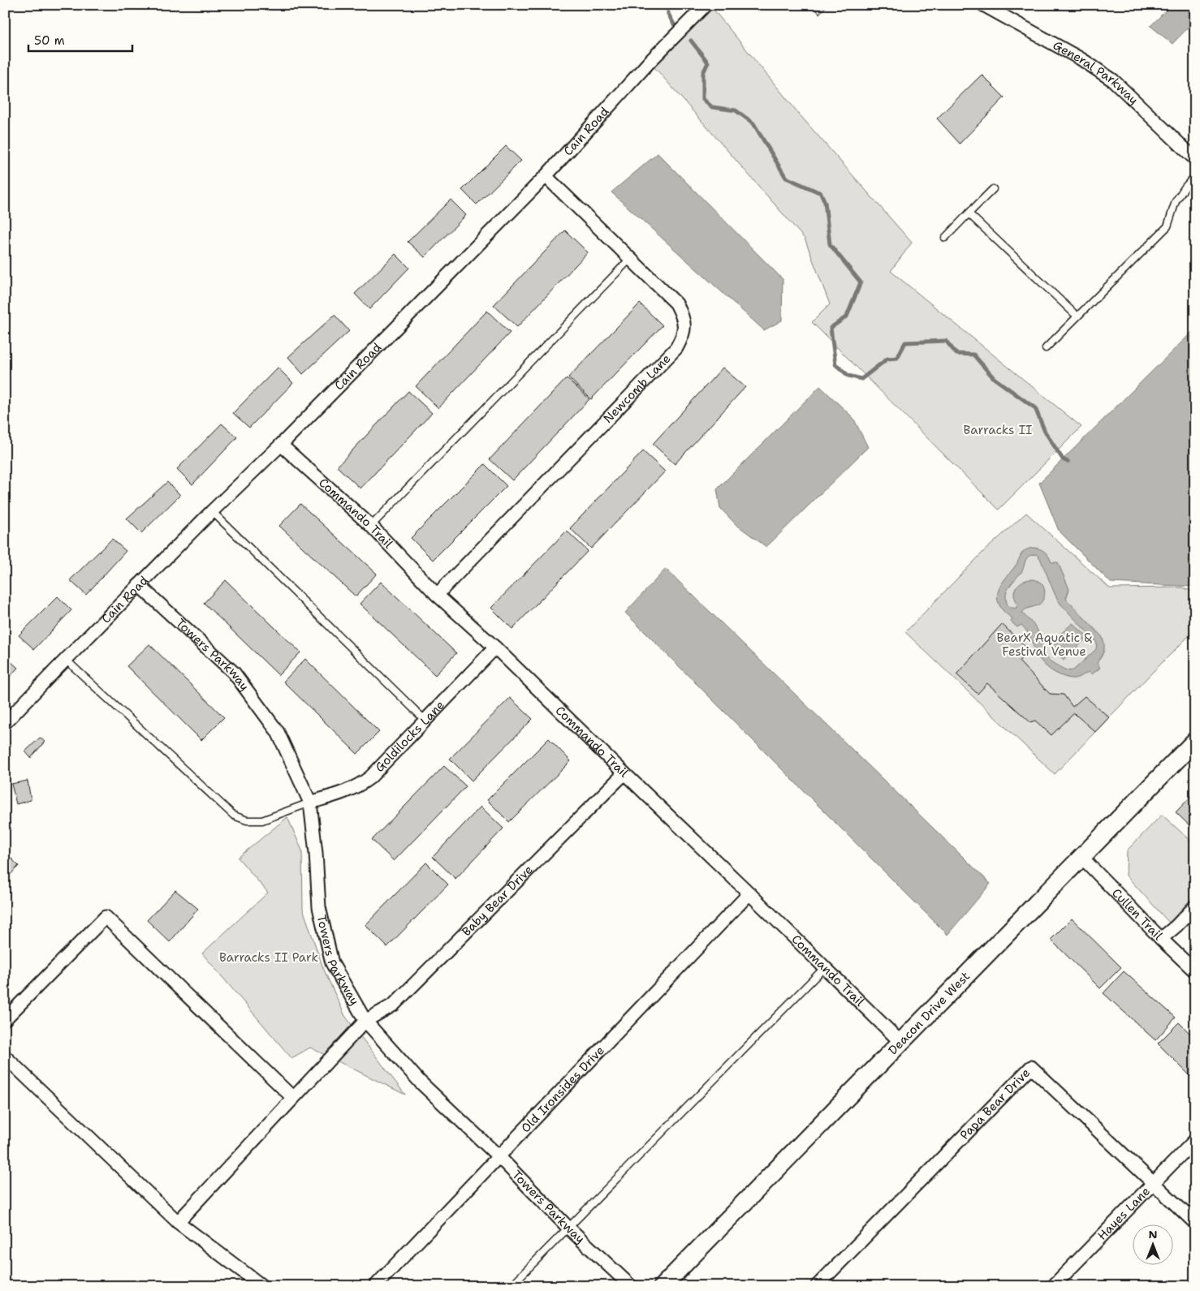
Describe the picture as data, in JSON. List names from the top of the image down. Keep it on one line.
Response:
{"streets":{"street":["General Parkway","Cain Road","Newcomb Lane","Commando Trail","Towers Parkway","Goldilocks Lane","Baby Bear Drive","Cullen Trail","Deacon Drive West","Old Ironsides Drive","Papa Bear Drive","Hayes Lane"]},"crossings":[["Cain Road","Newcomb Lane"],["Cain Road","Commando Trail"],["Cain Road","Towers Parkway"],["Newcomb Lane","Commando Trail"],["Commando Trail","Goldilocks Lane"],["Commando Trail","Baby Bear Drive"],["Commando Trail","Deacon Drive West"],["Commando Trail","Old Ironsides Drive"],["Towers Parkway","Goldilocks Lane"],["Towers Parkway","Baby Bear Drive"],["Towers Parkway","Old Ironsides Drive"],["Cullen Trail","Deacon Drive West"],["Papa Bear Drive","Hayes Lane"]],"parks":["Barracks II","BearX Aquatic & Festival Venue","Barracks II Park"],"scale_bar":"50 m","north":"top"}
